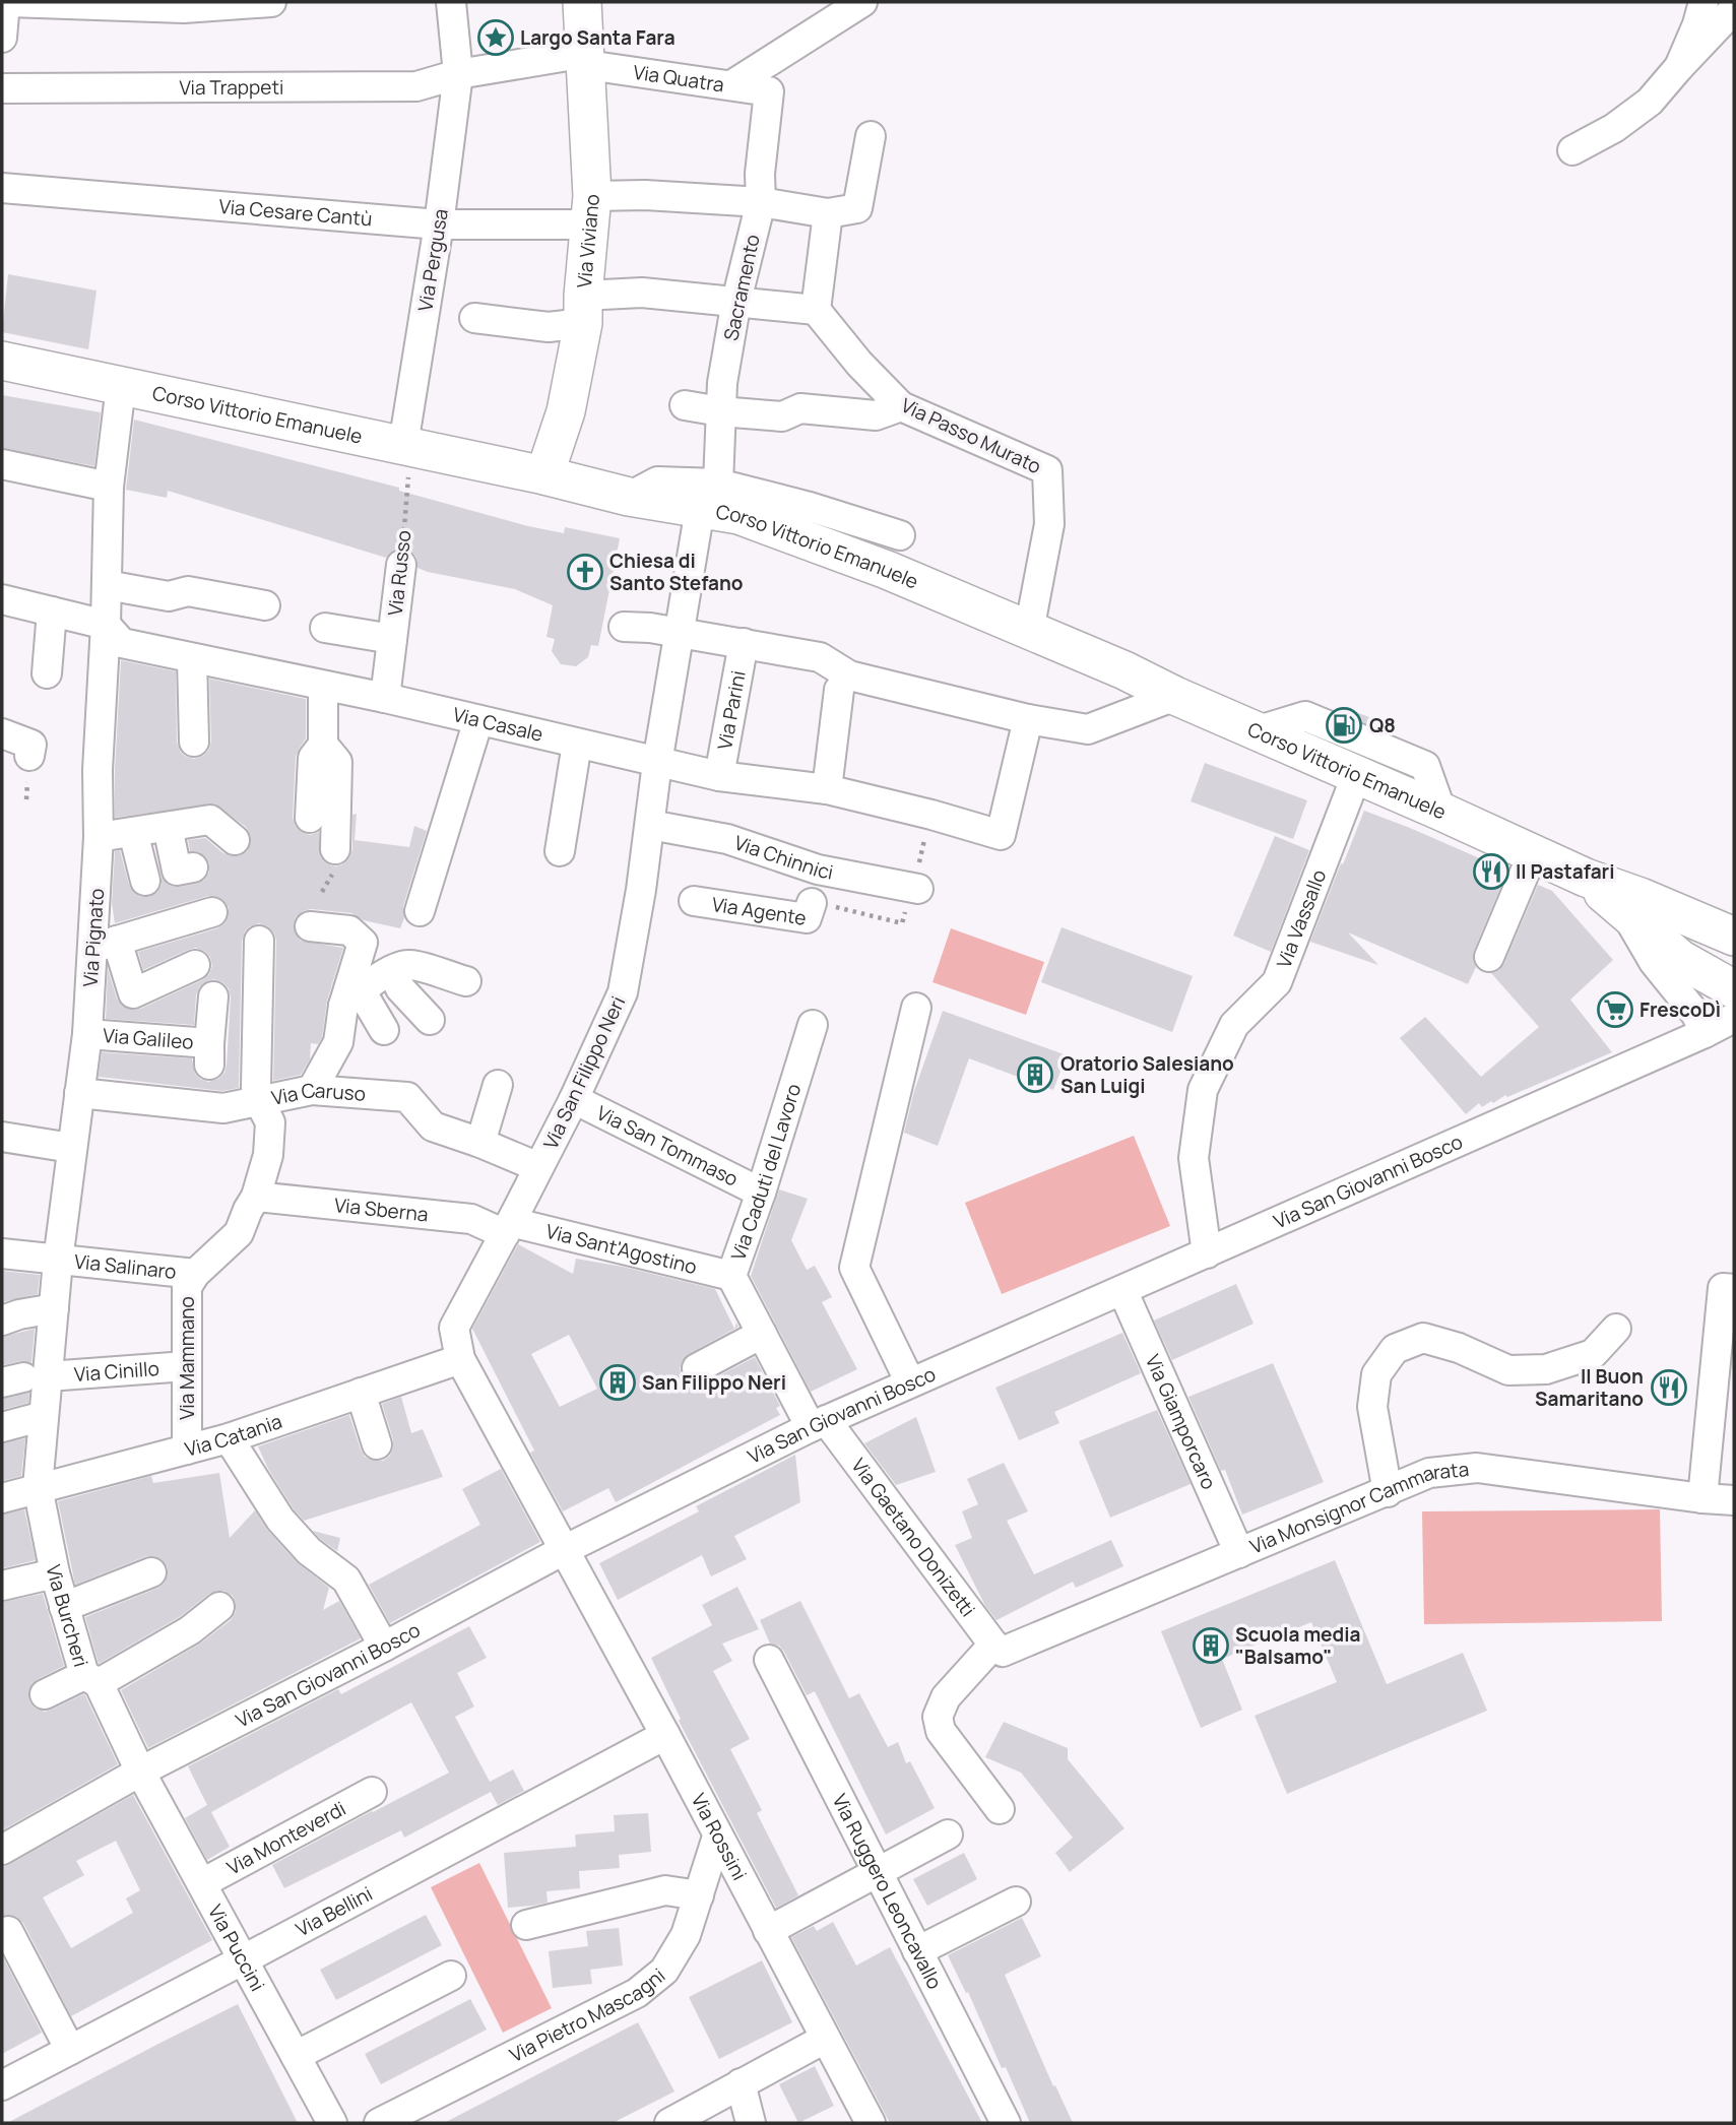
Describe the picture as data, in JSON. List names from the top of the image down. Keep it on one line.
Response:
{"streets":{"main road":["Via Viviano","Corso Vittorio Emanuele"],"street":["Via Quatra","Via Trappeti","Via Cesare Cantù","Via Pergusa","Sacramento","Via Passo Murato","Via Russo","Via Parini","Via Casale","Via Chinnici","Via Agente","Via Vassallo","Via Pignato","Via Galileo","Via San Filippo Neri","Via Caruso","Via San Tommaso","Via Caduti del Lavoro","Via San Giovanni Bosco","Via Sberna","Via Sant'Agostino","Via Salinaro","Via Mammano","Via Cinillo","Via Giamporcaro","Via Catania","Via Monsignor Cammarata","Via Gaetano Donizetti","Via Burcheri","Via Rossini","Via Monteverdi","Via Ruggero Leoncavallo","Via Bellini","Via Puccini","Via Pietro Mascagni"]},"crossings":[["Via Quatra","Via Trappeti"],["Via Quatra","Via Viviano"],["Via Quatra","Via Pergusa"],["Via Quatra","Sacramento"],["Via Trappeti","Via Pergusa"],["Via Cesare Cantù","Via Viviano"],["Via Cesare Cantù","Via Pergusa"],["Via Cesare Cantù","Sacramento"],["Via Viviano","Corso Vittorio Emanuele"],["Via Pergusa","Corso Vittorio Emanuele"],["Via Pergusa","Via Russo"],["Sacramento","Corso Vittorio Emanuele"],["Sacramento","Via San Filippo Neri"],["Corso Vittorio Emanuele","Via Passo Murato"],["Corso Vittorio Emanuele","Via Russo"],["Corso Vittorio Emanuele","Via Vassallo"],["Corso Vittorio Emanuele","Via Pignato"],["Corso Vittorio Emanuele","Via San Filippo Neri"],["Via Russo","Via Casale"],["Via Parini","Via Casale"],["Via Casale","Via Pignato"],["Via Casale","Via San Filippo Neri"],["Via Chinnici","Via San Filippo Neri"],["Via Vassallo","Via San Giovanni Bosco"],["Via Pignato","Via Galileo"],["Via Pignato","Via Caruso"],["Via Pignato","Via Salinaro"],["Via Pignato","Via Cinillo"],["Via Pignato","Via Catania"],["Via Pignato","Via Burcheri"],["Via San Filippo Neri","Via Caruso"],["Via San Filippo Neri","Via San Tommaso"],["Via San Filippo Neri","Via San Giovanni Bosco"],["Via San Filippo Neri","Via Sberna"],["Via San Filippo Neri","Via Sant'Agostino"],["Via San Filippo Neri","Via Catania"],["Via San Filippo Neri","Via Rossini"],["Via Caruso","Via Mammano"],["Via San Tommaso","Via Caduti del Lavoro"],["Via Caduti del Lavoro","Via San Giovanni Bosco"],["Via Caduti del Lavoro","Via Sant'Agostino"],["Via Caduti del Lavoro","Via Gaetano Donizetti"],["Via San Giovanni Bosco","Via Giamporcaro"],["Via San Giovanni Bosco","Via Gaetano Donizetti"],["Via San Giovanni Bosco","Via Burcheri"],["Via San Giovanni Bosco","Via Rossini"],["Via San Giovanni Bosco","Via Puccini"],["Via Sberna","Via Sant'Agostino"],["Via Sberna","Via Mammano"],["Via Salinaro","Via Mammano"],["Via Mammano","Via Cinillo"],["Via Mammano","Via Catania"],["Via Giamporcaro","Via Monsignor Cammarata"],["Via Catania","Via Burcheri"],["Via Monsignor Cammarata","Via Gaetano Donizetti"],["Via Burcheri","Via Puccini"],["Via Rossini","Via Bellini"],["Via Rossini","Via Pietro Mascagni"],["Via Monteverdi","Via Puccini"],["Via Bellini","Via Puccini"]],"places":{"place":["Largo Santa Fara"],"church":["Chiesa di Santo Stefano"],"fuel station":["Q8"],"restaurant":["Il Pastafari","Il Buon Samaritano"],"supermarket":["FrescoDì"],"building":["Oratorio Salesiano San Luigi","San Filippo Neri","Scuola media \"Balsamo\""]}}
